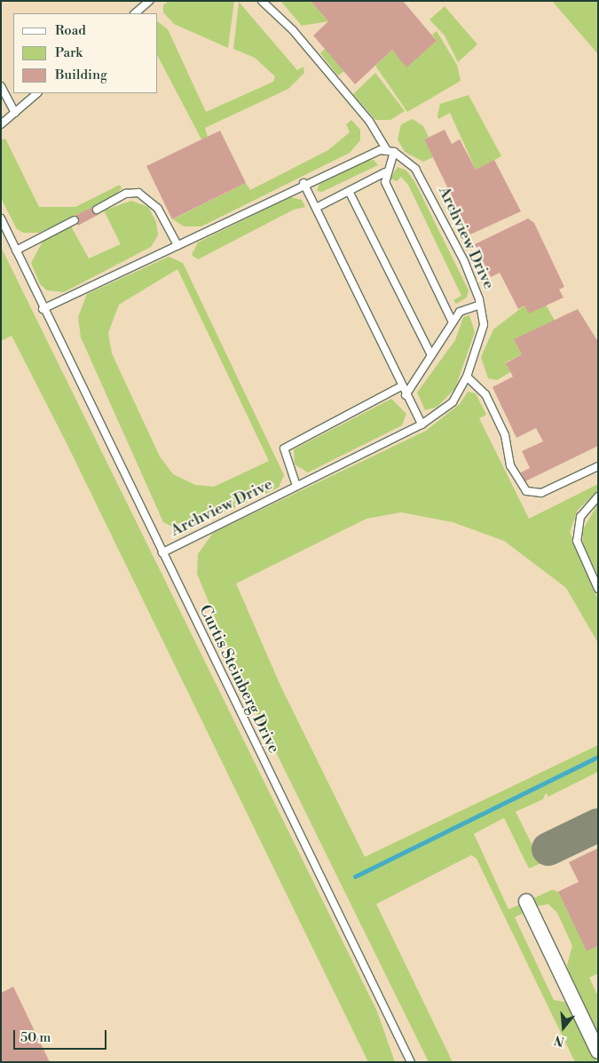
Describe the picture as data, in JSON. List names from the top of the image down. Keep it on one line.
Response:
{"streets":{"lane":["Archview Drive","Curtis Steinberg Drive"]},"crossings":[["Archview Drive","Curtis Steinberg Drive"]],"legend":["Road","Park","Building"],"scale_bar":"50 m","north":"bottom"}
